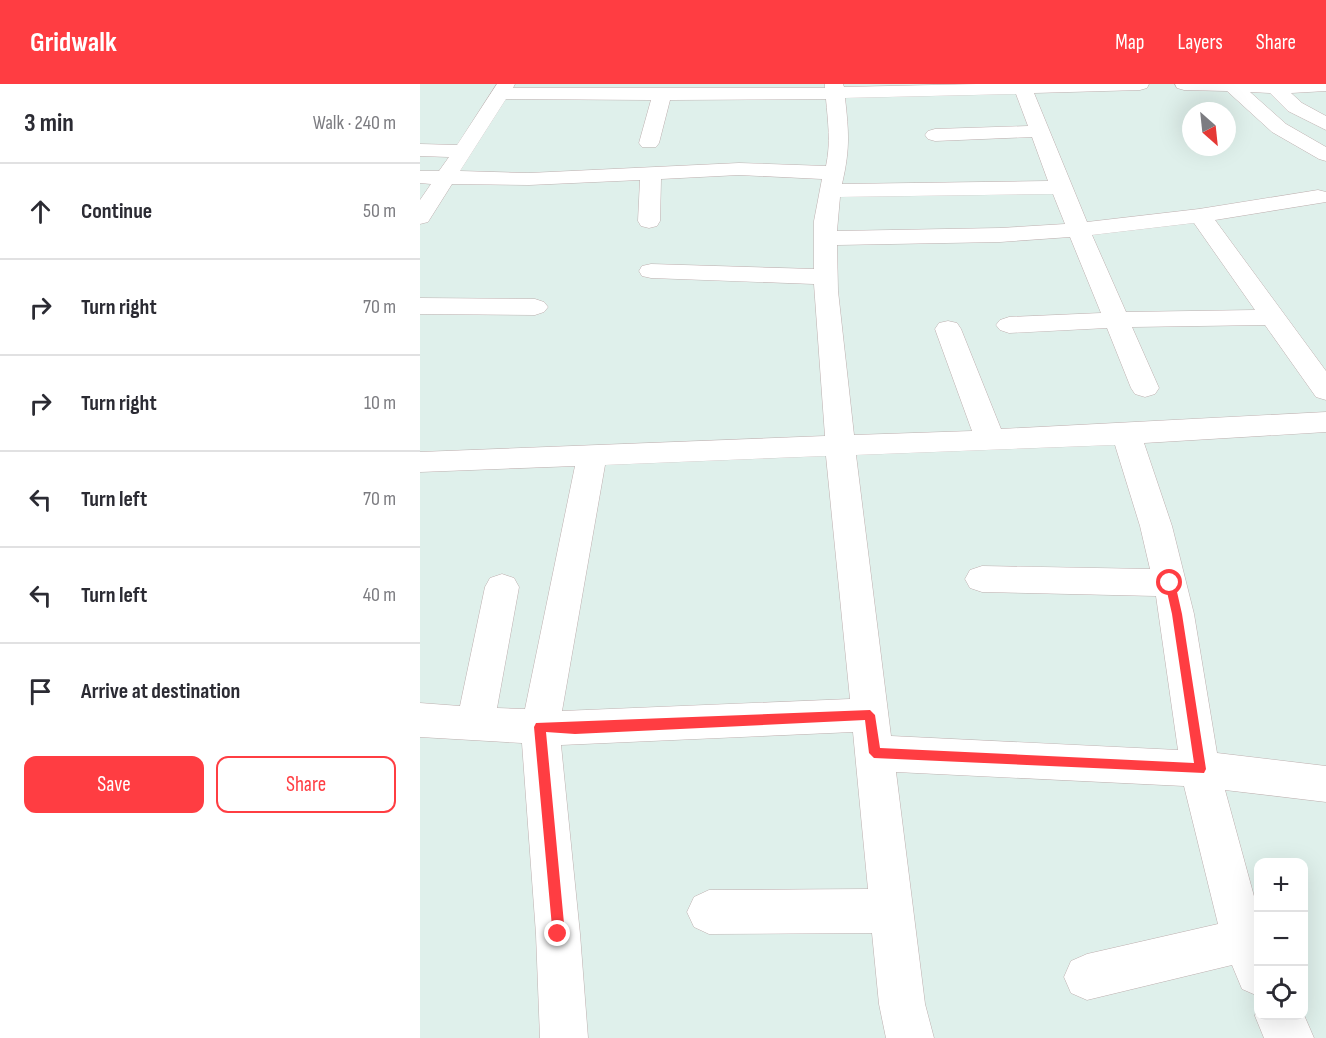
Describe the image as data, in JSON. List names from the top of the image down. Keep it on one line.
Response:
{"north":"bottom right","page":{"header":"Gridwalk","nav":["Map","Layers","Share"],"heading":["3 min","Walk · 240 m"],"list":[["Continue","50 m"],["Turn right","70 m"],["Turn right","10 m"],["Turn left","70 m"],["Turn left","40 m"],"Arrive at destination"],"buttons":["Save","Share"],"map_buttons":["+","−"]}}
